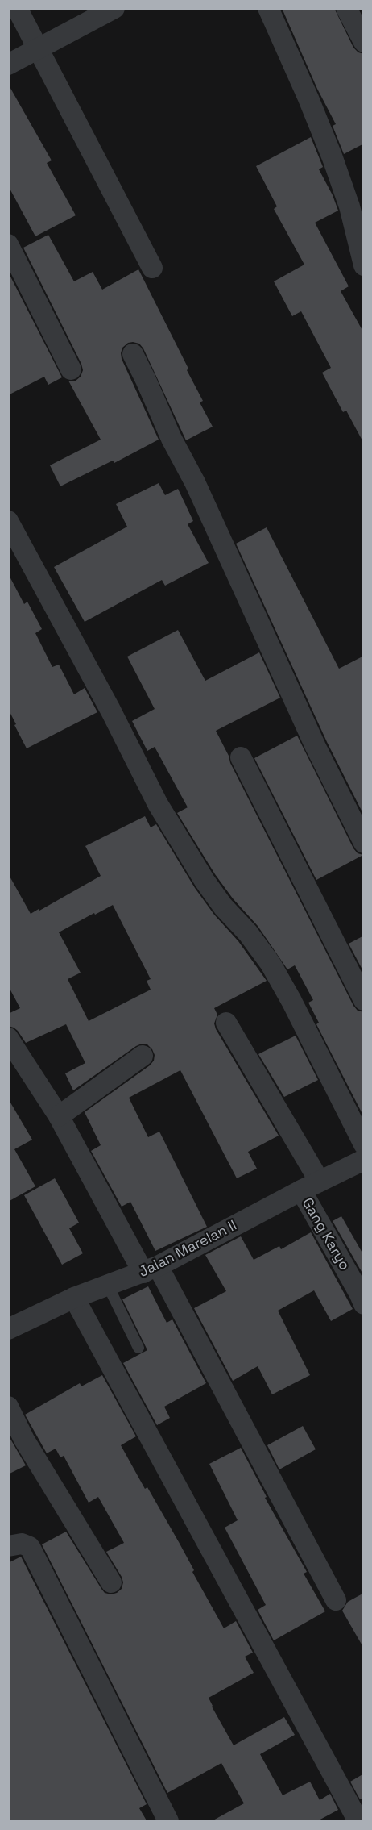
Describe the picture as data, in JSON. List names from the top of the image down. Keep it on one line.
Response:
{"streets":{"street":["Gang Karyo","Jalan Marelan II"]},"crossings":[["Gang Karyo","Jalan Marelan II"]]}
